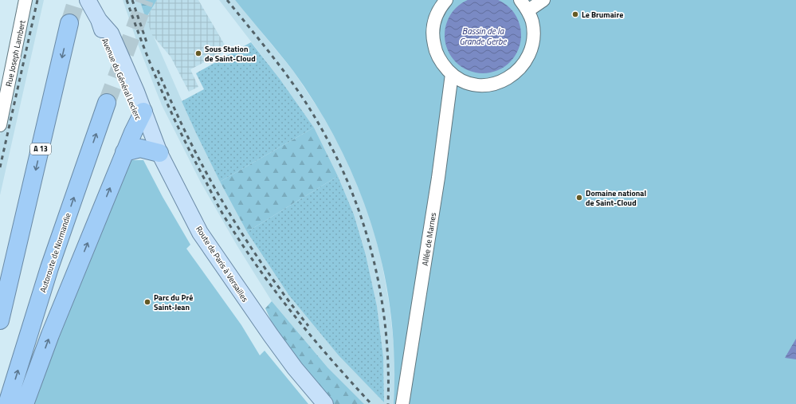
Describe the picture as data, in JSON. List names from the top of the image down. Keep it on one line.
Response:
{"streets":{"highway":["A 13","Autoroute de Normandie"],"main road":["Avenue du Général Leclerc","Route de Paris à Versailles"],"street":["Rue Joseph Lambert","Allée de Marnes"]},"crossings":[["Avenue du Général Leclerc","Route de Paris à Versailles"]],"water":["Bassin de la Grande Gerbe"],"places":["Le Brumaire","Sous Station de Saint-Cloud","Domaine national de Saint-Cloud","Parc du Pré Saint-Jean"]}
